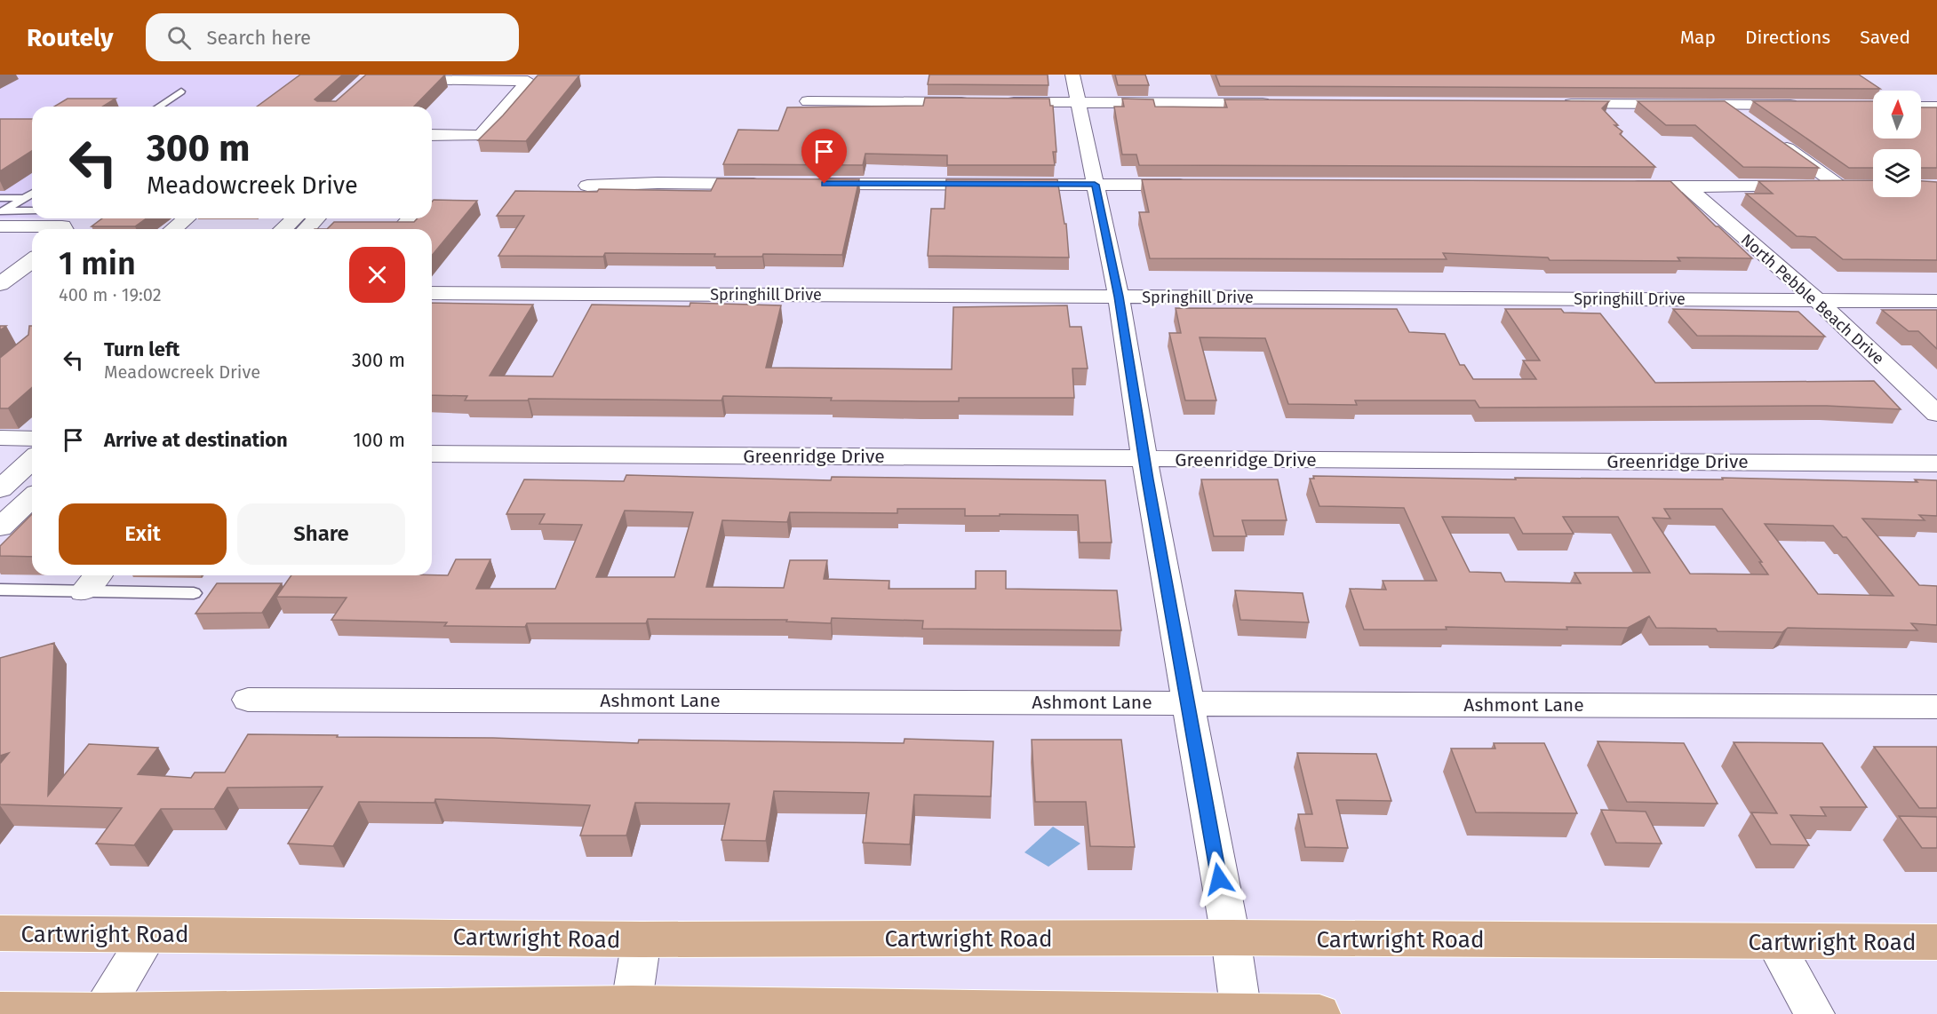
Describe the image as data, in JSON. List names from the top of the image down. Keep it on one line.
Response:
{"streets":{"main road":["Cartwright Road"],"street":["Springhill Drive","North Pebble Beach Drive","Greenridge Drive","Ashmont Lane"]},"crossings":[["Springhill Drive","North Pebble Beach Drive"]],"north":"top","page":{"header":"Routely","search":"Search here","nav":["Map","Directions","Saved"],"turn":["300 m","Meadowcreek Drive"],"heading":["1 min","400 m · 19:02"],"list":[{"name":"Turn left","note":"Meadowcreek Drive","value":"300 m"},{"name":"Arrive at destination","value":"100 m"}],"buttons":["Exit","Share"]}}
